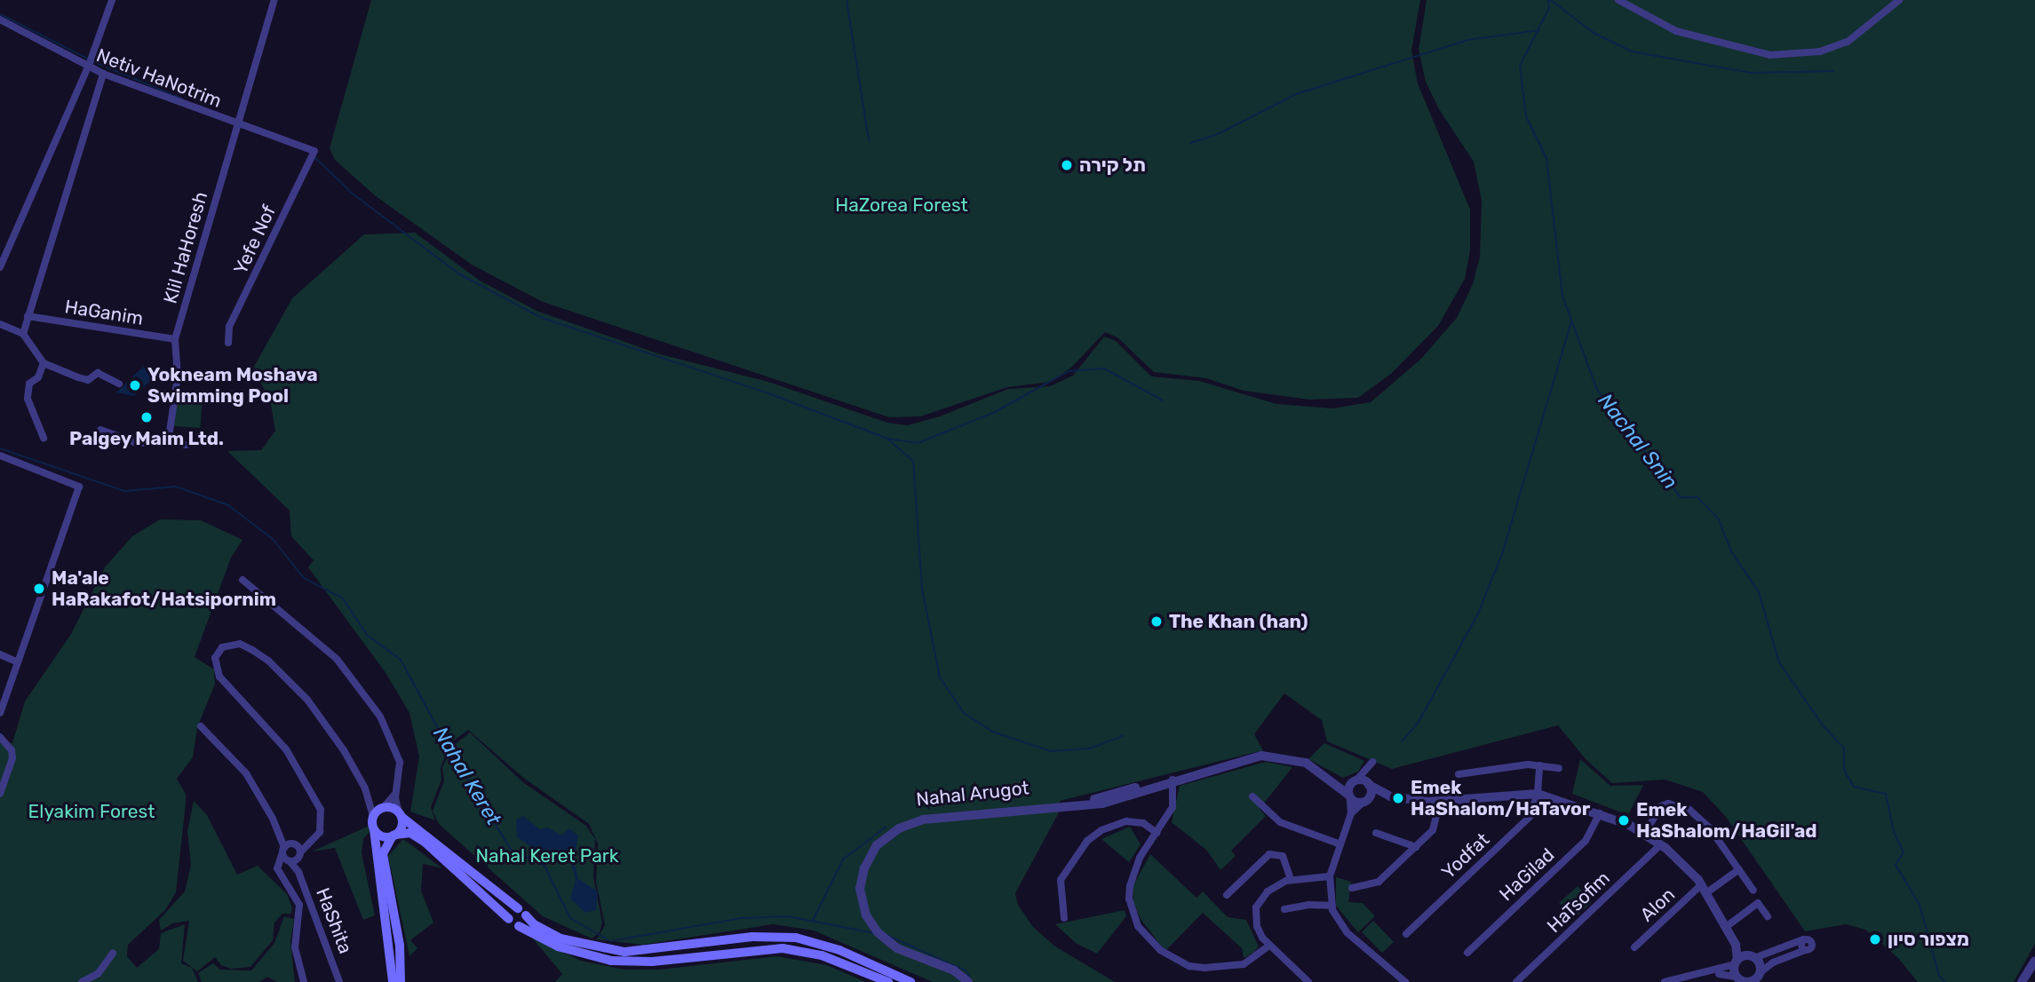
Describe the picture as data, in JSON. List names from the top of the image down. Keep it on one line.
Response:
{"streets":{"street":["Netiv HaNotrim","Yefe Nof","Klil HaHoresh","HaGanim","Nahal Arugot","Yodfat","HaGilad","HaTsofim","Alon","HaShita"]},"crossings":[["Netiv HaNotrim","Yefe Nof"],["Netiv HaNotrim","Klil HaHoresh"],["Klil HaHoresh","HaGanim"]],"water":["Nachal Snin","Nahal Keret"],"parks":["HaZorea Forest","Elyakim Forest","Nahal Keret Park"],"places":["תל קירה","Yokneam Moshava Swimming Pool","Palgey Maim Ltd.","Ma'ale HaRakafot/Hatsipornim","The Khan (han)","Emek HaShalom/HaTavor","Emek HaShalom/HaGil'ad","מצפור סיון"]}
